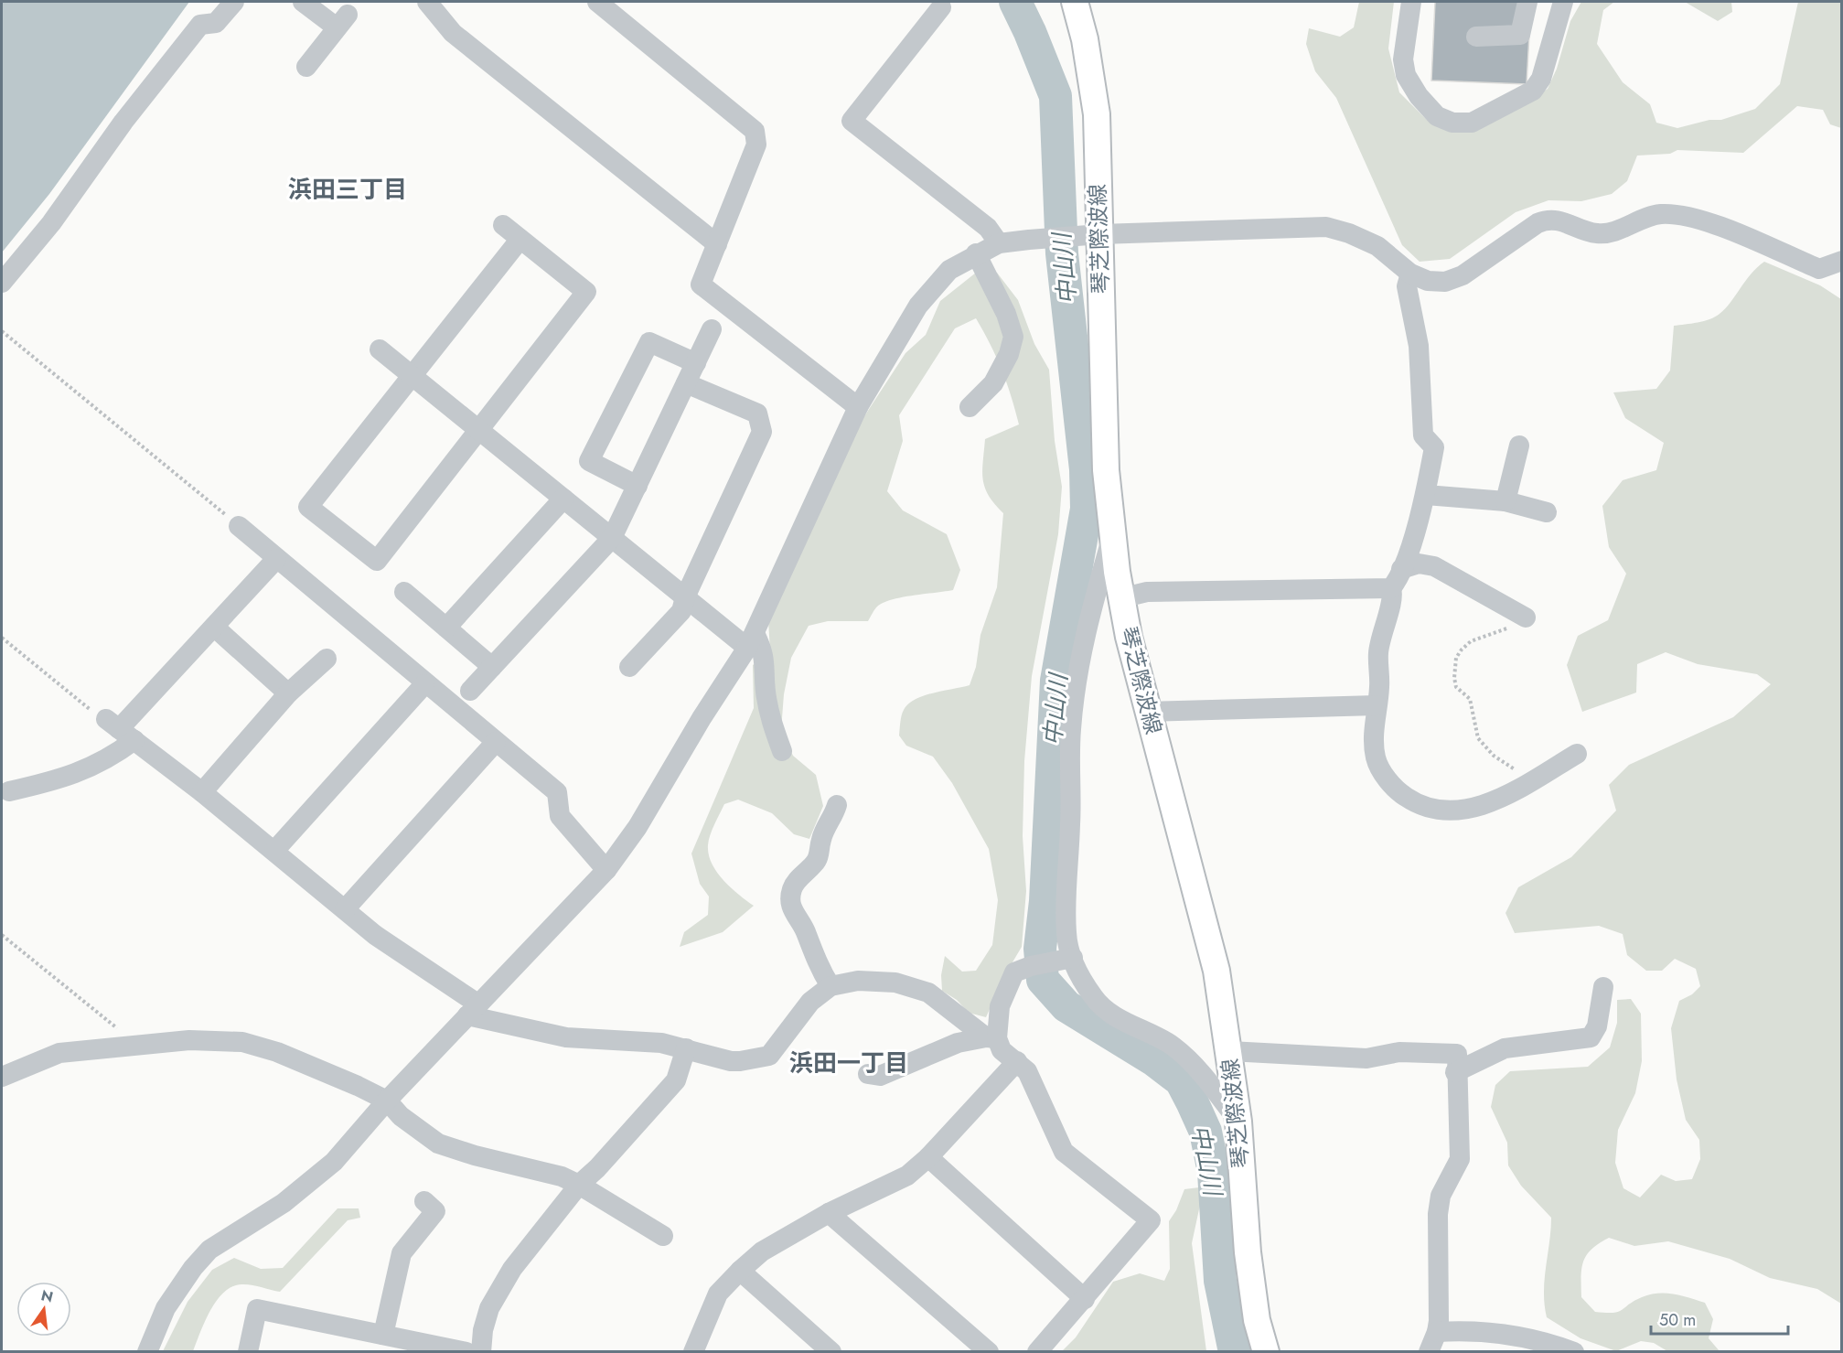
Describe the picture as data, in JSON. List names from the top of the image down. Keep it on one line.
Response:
{"streets":{"main road":["琴芝際波線"]},"districts":["浜田三丁目","浜田一丁目"],"water":["中山川"],"scale_bar":"50 m","north":"top"}
